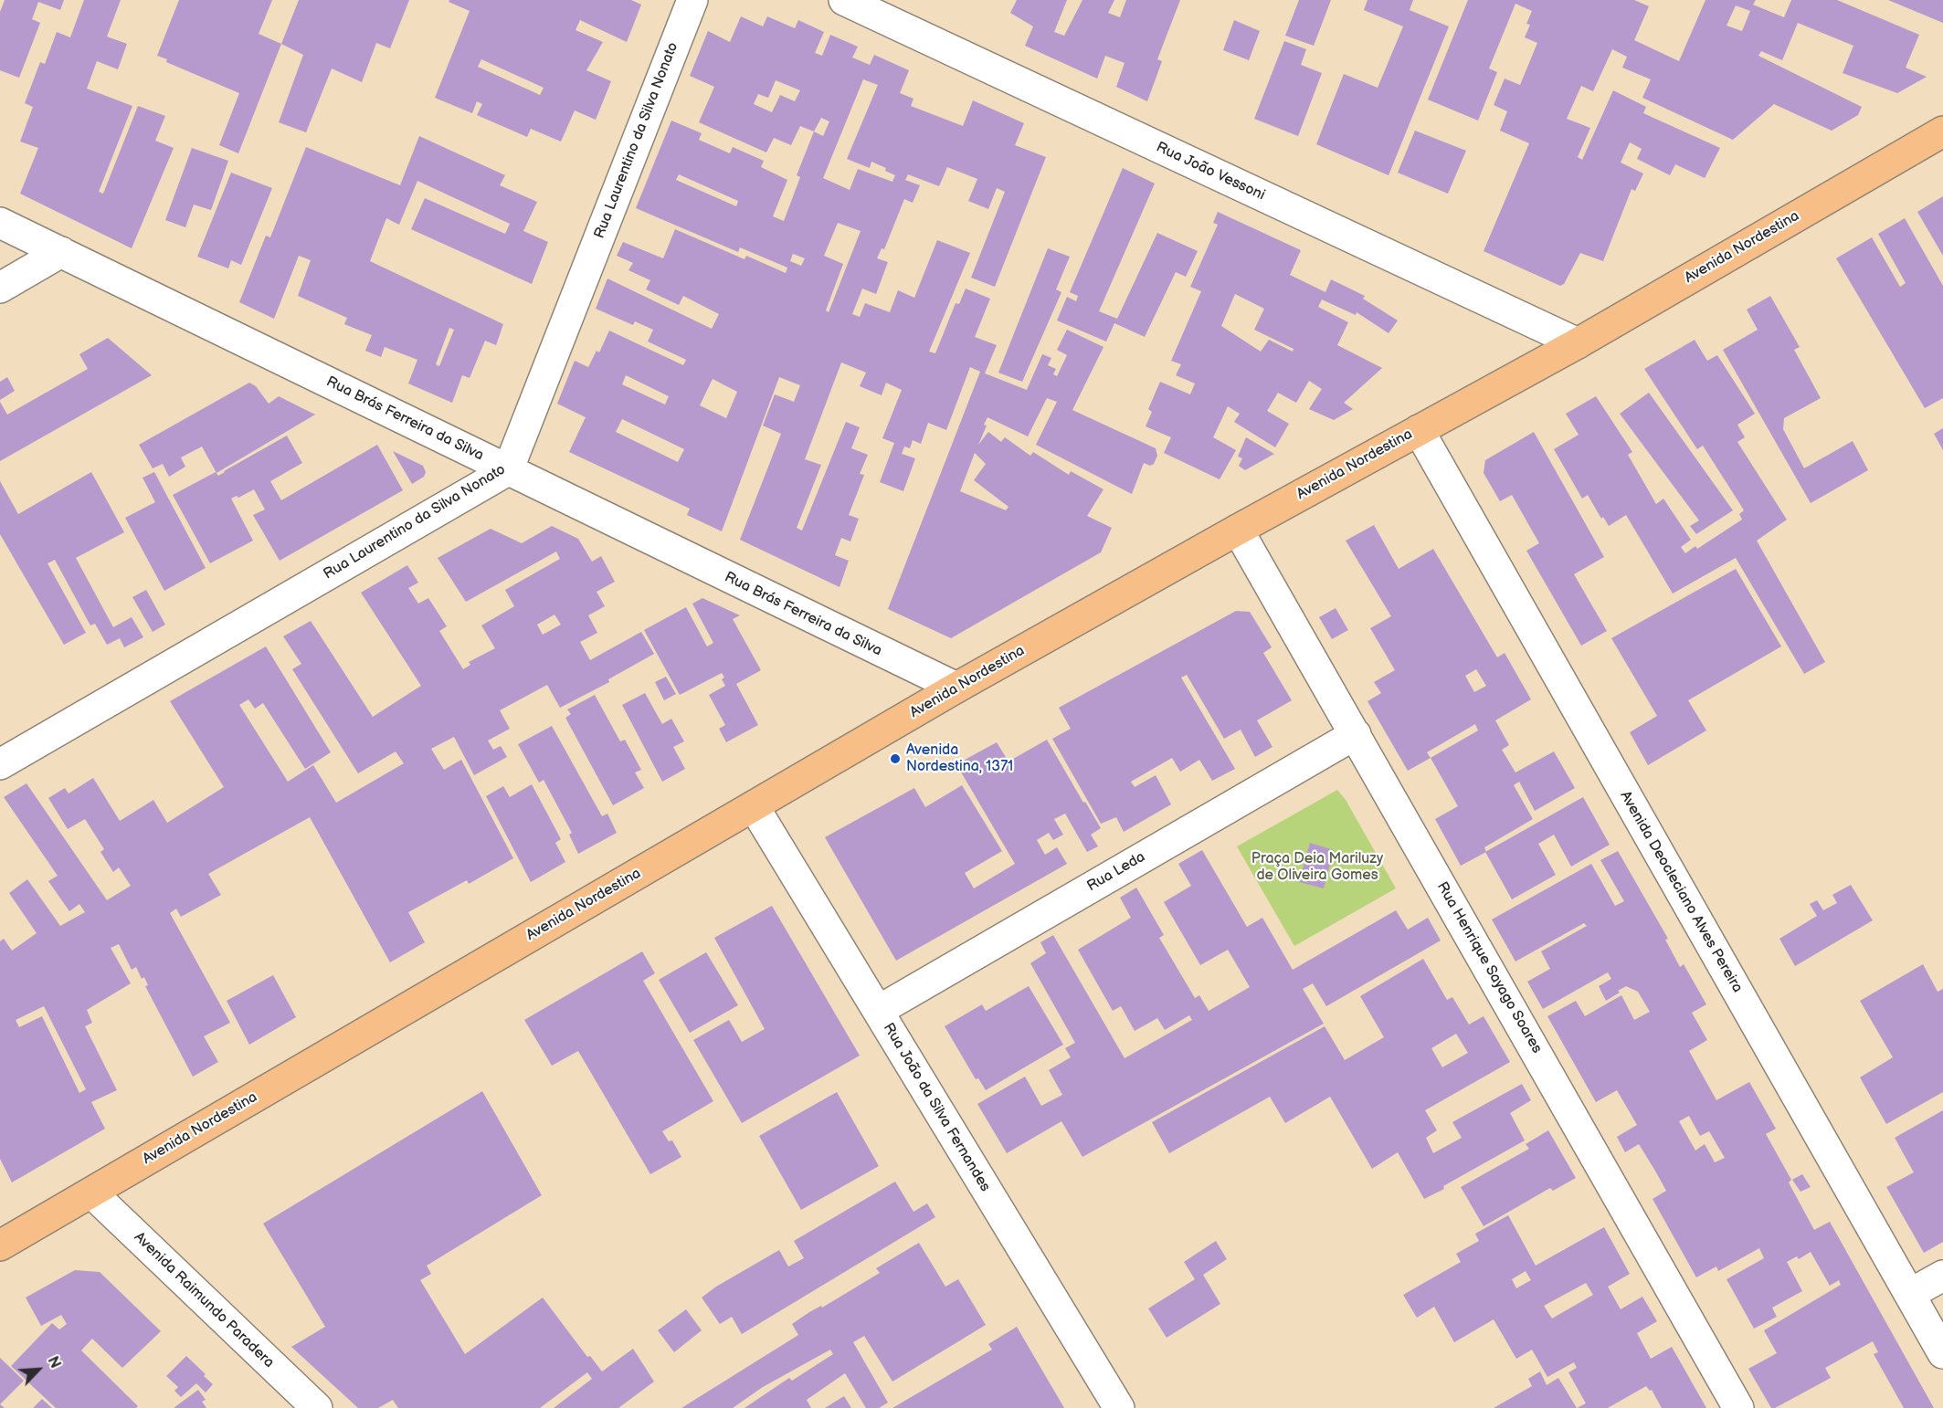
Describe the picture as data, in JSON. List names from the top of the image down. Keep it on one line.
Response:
{"streets":{"main road":["Avenida Nordestina"],"street":["Rua Laurentino da Silva Nonato","Rua João Vessoni","Rua Brás Ferreira da Silva","Rua Leda","Avenida Deocleciano Alves Pereira","Rua Henrique Sayago Soares","Rua João da Silva Fernandes","Avenida Raimundo Paradera"]},"crossings":[["Rua Laurentino da Silva Nonato","Rua Brás Ferreira da Silva"],["Rua João Vessoni","Avenida Nordestina"],["Avenida Nordestina","Rua Brás Ferreira da Silva"],["Avenida Nordestina","Avenida Deocleciano Alves Pereira"],["Avenida Nordestina","Rua Henrique Sayago Soares"],["Avenida Nordestina","Rua João da Silva Fernandes"],["Avenida Nordestina","Avenida Raimundo Paradera"],["Rua Leda","Rua Henrique Sayago Soares"],["Rua Leda","Rua João da Silva Fernandes"]],"parks":["Praça Deia Mariluzy de Oliveira Gomes"],"places":["Avenida Nordestina, 1371"],"north":"top right"}
